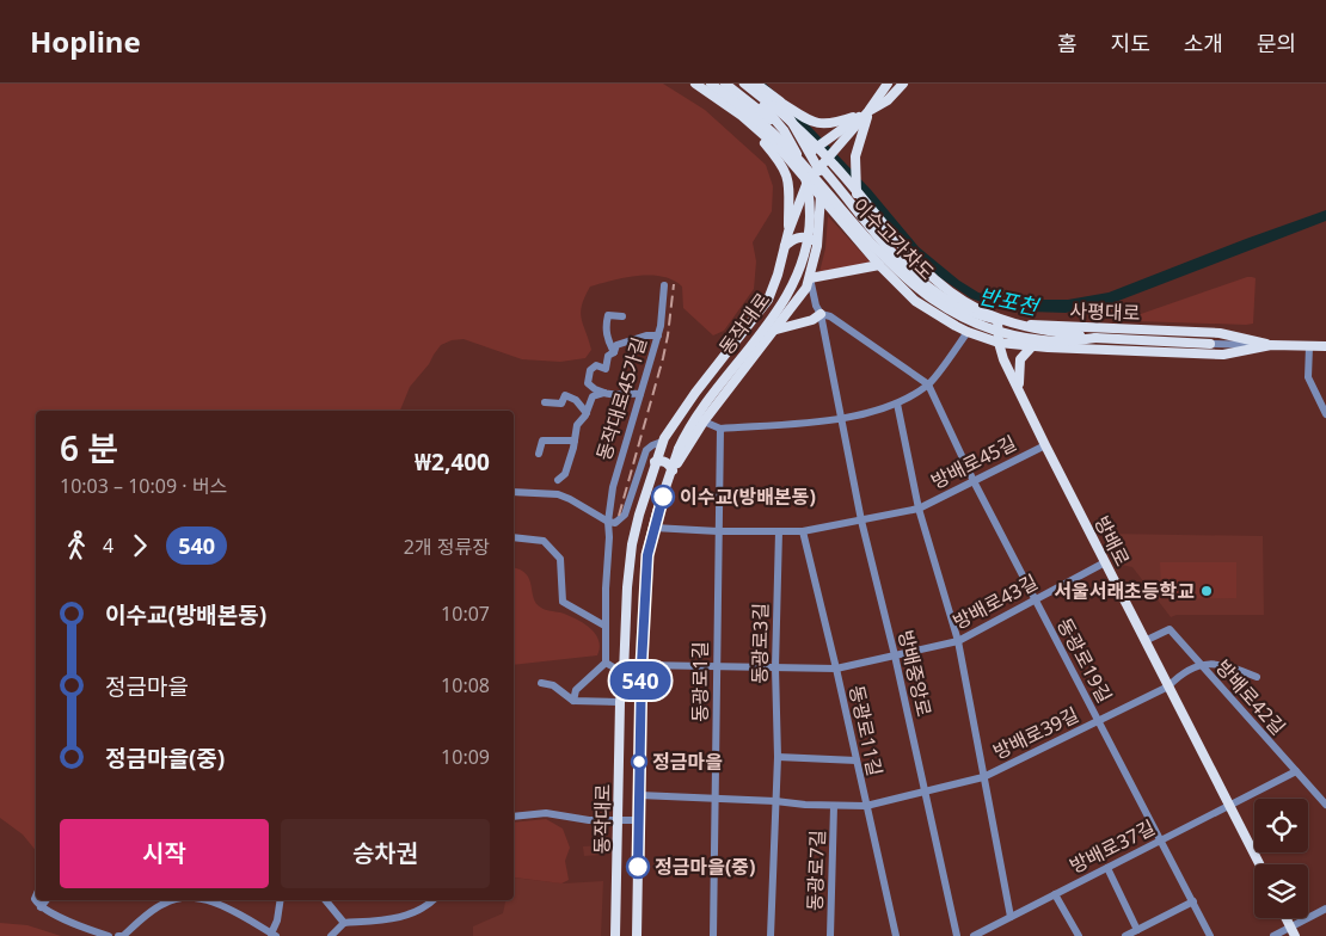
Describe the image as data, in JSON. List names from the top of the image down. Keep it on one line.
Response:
{"streets":{"main road":["이수고가차도","사평대로","동작대로","방배로"],"street":["동작대로45가길","방배로45길","방배로43길","동광로3길","동광로19길","방배중앙로","동광로1길","방배로42길","동광로11길","방배로39길","방배로37길","동광로7길"]},"crossings":[["이수고가차도","사평대로"],["사평대로","동작대로"],["사평대로","방배로"],["동작대로","동작대로45가길"],["동작대로","방배로45길"],["동작대로","방배로43길"],["동작대로","방배중앙로"],["동작대로","방배로39길"],["방배로45길","방배로"],["방배로45길","방배로43길"],["방배로45길","동광로3길"],["방배로45길","동광로19길"],["방배로45길","방배중앙로"],["방배로45길","동광로1길"],["방배로45길","동광로11길"],["방배로45길","방배로39길"],["방배로","방배로43길"],["방배로","방배로42길"],["방배로","방배로39길"],["방배로","방배로37길"],["방배로43길","동광로3길"],["방배로43길","동광로19길"],["방배로43길","방배중앙로"],["방배로43길","동광로1길"],["방배로43길","동광로11길"],["방배로43길","방배로39길"],["동광로3길","방배로39길"],["동광로19길","방배로39길"],["동광로19길","방배로37길"],["방배중앙로","방배로39길"],["동광로1길","방배로39길"],["방배로42길","방배로39길"],["동광로11길","방배로39길"],["방배로39길","동광로7길"]],"water":["반포천"],"places":["이수교(방배본동)","서울서래초등학교","정금마을","정금마을(중)"],"lines":["bus line 540"],"page":{"header":"Hopline","nav":["홈","지도","소개","문의"],"on_map":"540","heading":["6 분","10:03 – 10:09 · 버스","₩2,400"],"legs":["4","540","2개 정류장"],"list":[{"name":"이수교(방배본동)","value":"10:07"},{"name":"정금마을","value":"10:08"},{"name":"정금마을(중)","value":"10:09"}],"buttons":["시작","승차권"]}}
